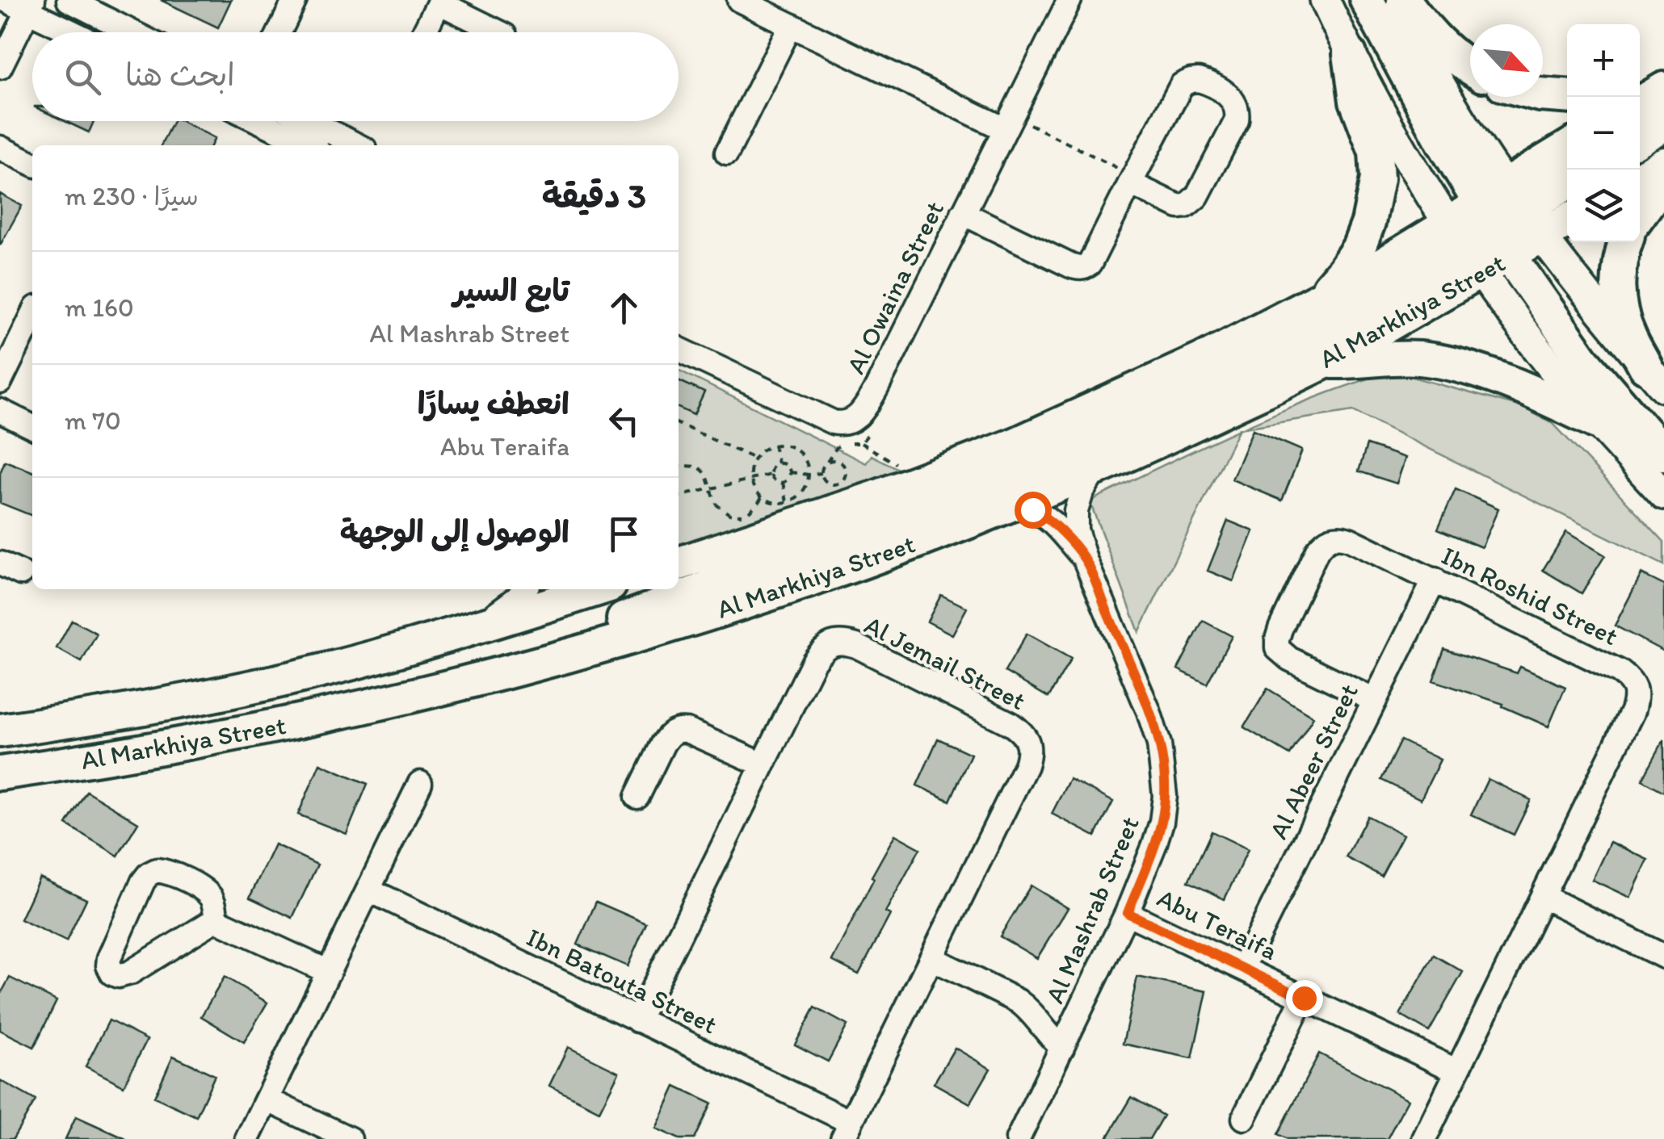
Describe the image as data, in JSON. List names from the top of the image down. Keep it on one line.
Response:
{"streets":{"highway":["Al Markhiya Street"],"street":["Al Owaina Street","Ibn Roshid Street","Al Jemail Street","Al Abeer Street","Al Mashrab Street","Abu Teraifa","Ibn Batouta Street"]},"crossings":[["Al Markhiya Street","Al Mashrab Street"],["Ibn Roshid Street","Al Abeer Street"],["Ibn Roshid Street","Abu Teraifa"],["Al Jemail Street","Ibn Batouta Street"],["Al Abeer Street","Abu Teraifa"],["Al Mashrab Street","Abu Teraifa"]],"north":"bottom right","page":{"map_buttons":["+","−"],"search":"ابحث هنا","heading":["3 دقيقة","سيرًا · 230 m"],"list":[["تابع السير","Al Mashrab Street","160 m"],["انعطف يسارًا","Abu Teraifa","70 m"],"الوصول إلى الوجهة"]}}
